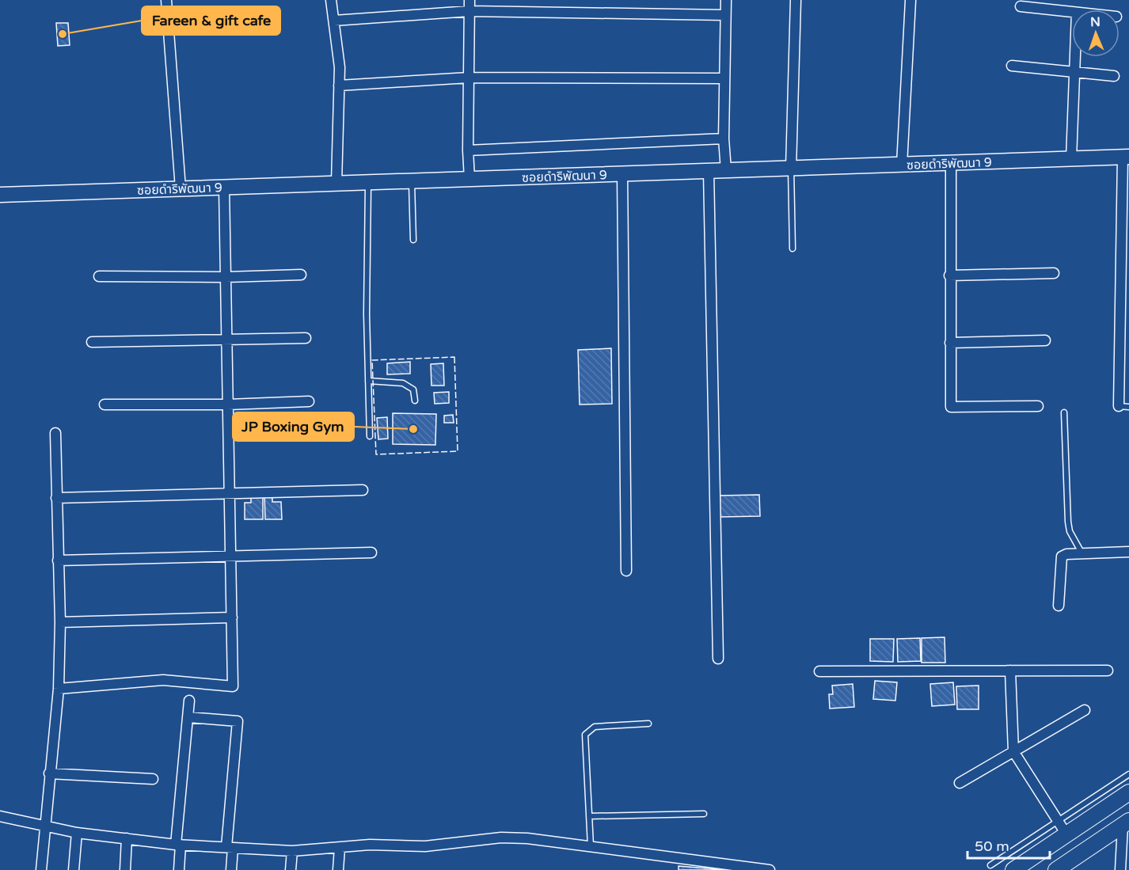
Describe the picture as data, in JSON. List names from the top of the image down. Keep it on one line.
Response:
{"streets":{"street":["ซอยดำริพัฒนา 9"]},"places":["Fareen & gift cafe","JP Boxing Gym"],"scale_bar":"50 m","north":"top"}
